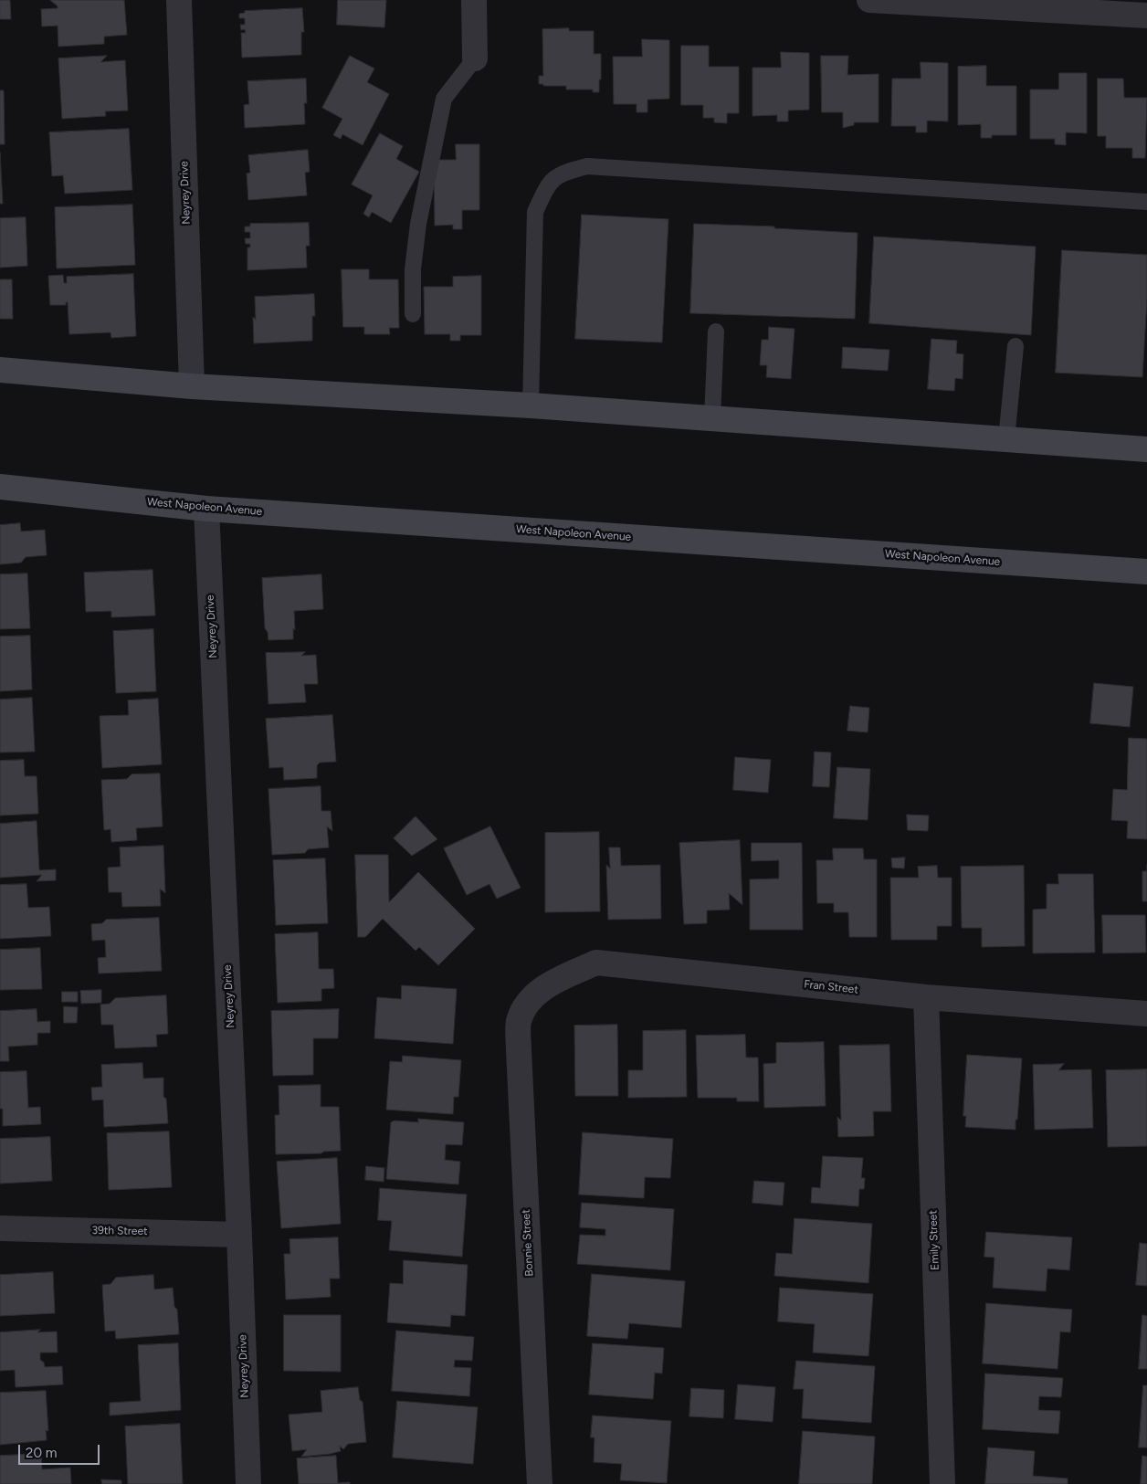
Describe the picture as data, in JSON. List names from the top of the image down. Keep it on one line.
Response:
{"streets":{"main road":["West Napoleon Avenue"],"street":["Neyrey Drive","Fran Street","39th Street","Emily Street","Bonnie Street"]},"crossings":[["Neyrey Drive","West Napoleon Avenue"],["Neyrey Drive","39th Street"],["Fran Street","Emily Street"],["Fran Street","Bonnie Street"]],"scale_bar":"20 m"}
